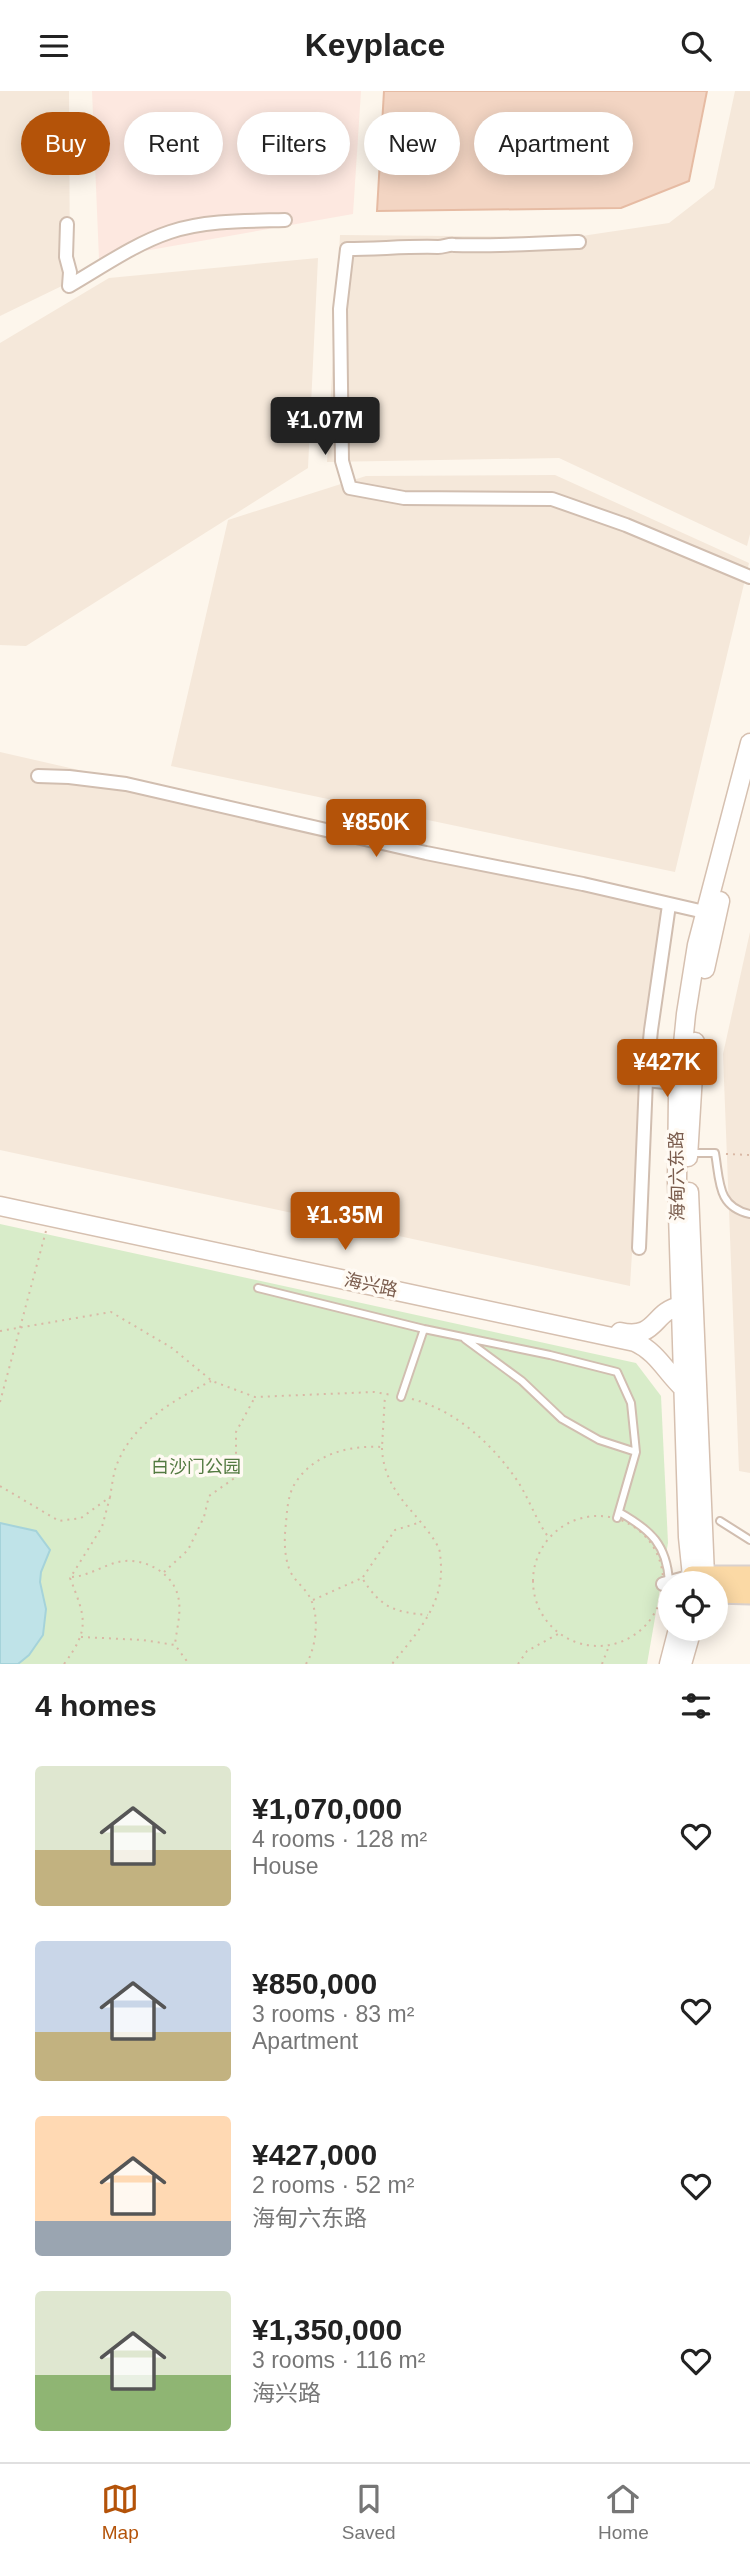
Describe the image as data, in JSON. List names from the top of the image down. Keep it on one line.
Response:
{"streets":{"main road":["海甸六东路","海兴路"]},"crossings":[["海甸六东路","海兴路"]],"parks":["白沙门公园"],"page":{"header":"Keyplace","chip":["Buy","Rent","Filters","New","Apartment"],"price":["¥1.07M","¥850K","¥427K","¥1.35M"],"heading":"4 homes","list":[{"name":"¥1,070,000","note":"4 rooms · 128 m² · House"},{"name":"¥850,000","note":"3 rooms · 83 m² · Apartment"},{"name":"¥427,000","note":"2 rooms · 52 m² · 海甸六东路"},{"name":"¥1,350,000","note":"3 rooms · 116 m² · 海兴路"}],"tabs":["Map","Saved","Home"]}}
